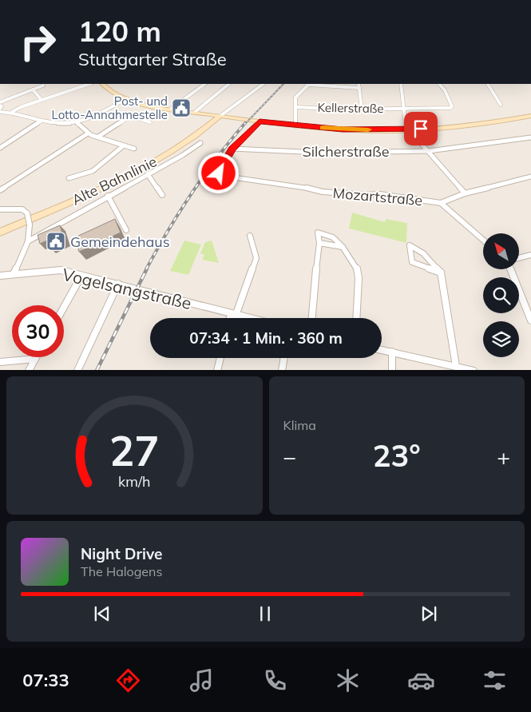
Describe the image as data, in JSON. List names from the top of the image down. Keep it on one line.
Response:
{"streets":{"street":["Kellerstraße","Silcherstraße","Alte Bahnlinie","Mozartstraße","Vogelsangstraße"]},"crossings":[["Silcherstraße","Mozartstraße"]],"places":{"public building":["Post- und Lotto-Annahmestelle","Gemeindehaus"]},"north":"top left","page":{"turn":["120 m","Stuttgarter Straße"],"limit":"30","trip":"07:34 · 1 Min. · 360 m","tile":"Klima","heat":["−","23°","+"],"song":["Night Drive","The Halogens"],"tabs":"07:33","gauge":["27","km/h"]}}
